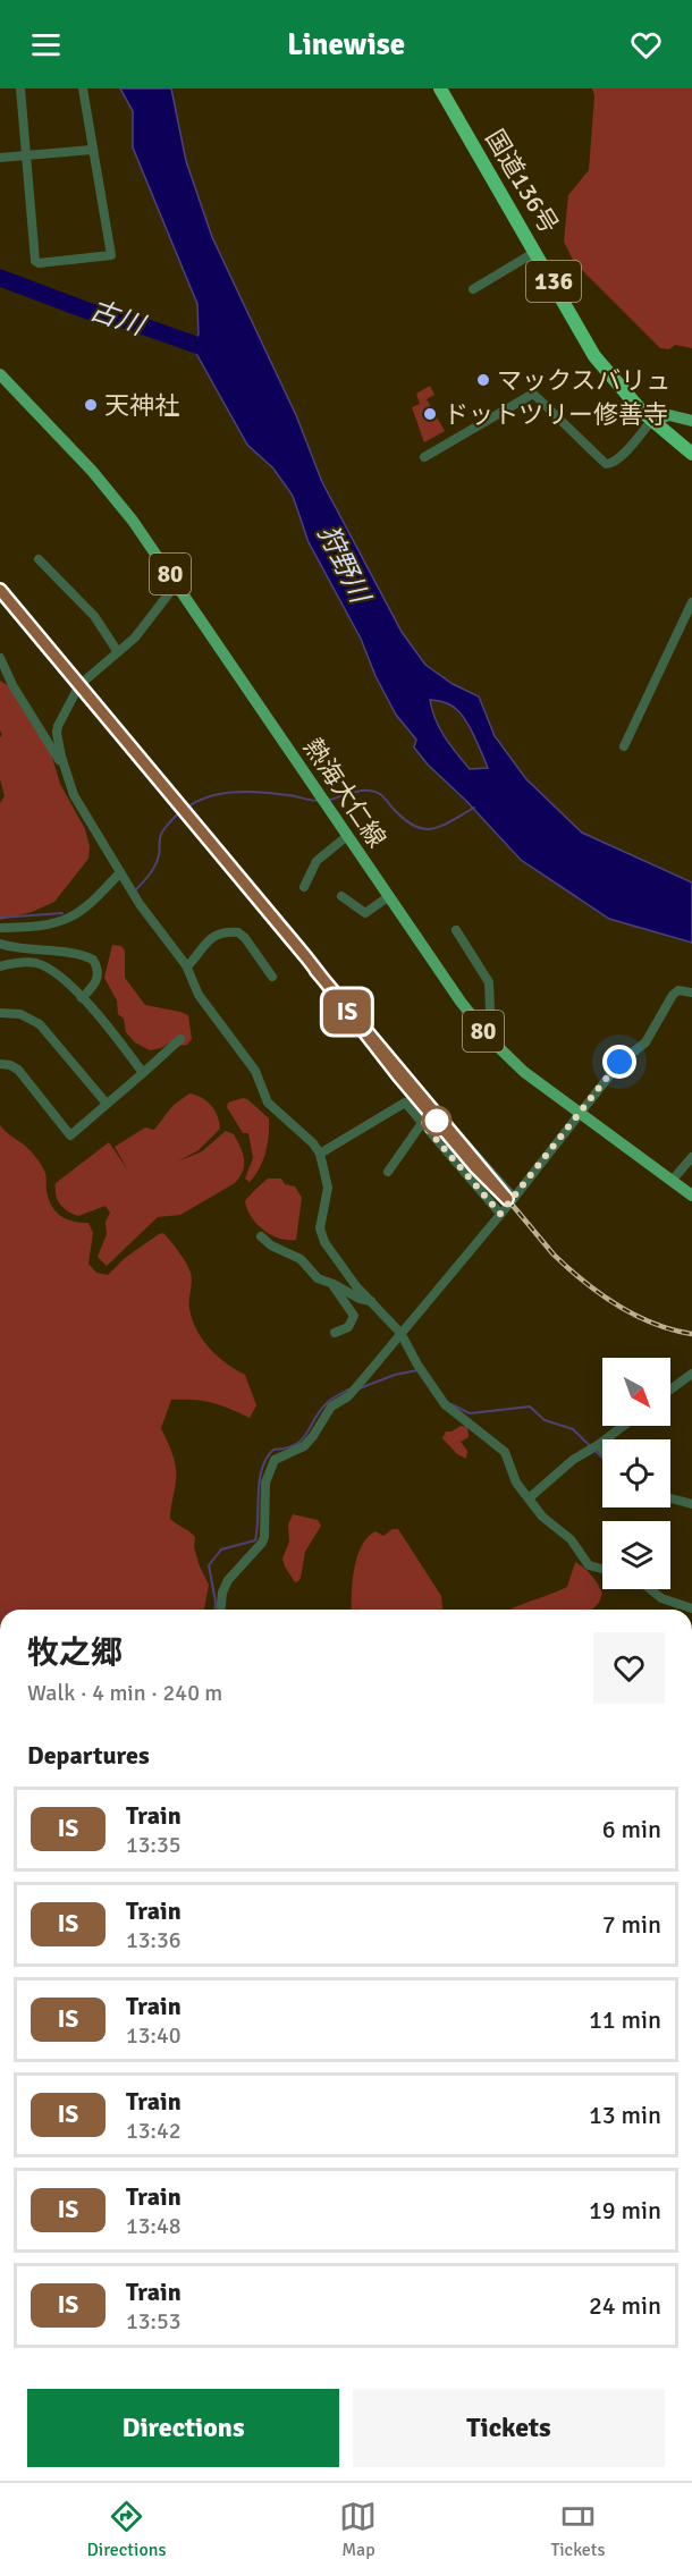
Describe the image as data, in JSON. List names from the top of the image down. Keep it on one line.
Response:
{"streets":{"highway":["国道136号","136"],"main road":["80","熱海大仁線"]},"water":["古川","狩野川"],"places":["マックスバリュ","天神社","ドットツリー修善寺"],"north":"bottom right","page":{"header":"Linewise","on_map":"IS","heading":[["牧之郷","Walk · 4 min · 240 m"],"Departures"],"list":[{"mark":"IS","name":"Train","note":"13:35","value":"6 min"},{"mark":"IS","name":"Train","note":"13:36","value":"7 min"},{"mark":"IS","name":"Train","note":"13:40","value":"11 min"},{"mark":"IS","name":"Train","note":"13:42","value":"13 min"},{"mark":"IS","name":"Train","note":"13:48","value":"19 min"},{"mark":"IS","name":"Train","note":"13:53","value":"24 min"}],"buttons":["Directions","Tickets"],"tabs":["Directions","Map","Tickets"]}}
